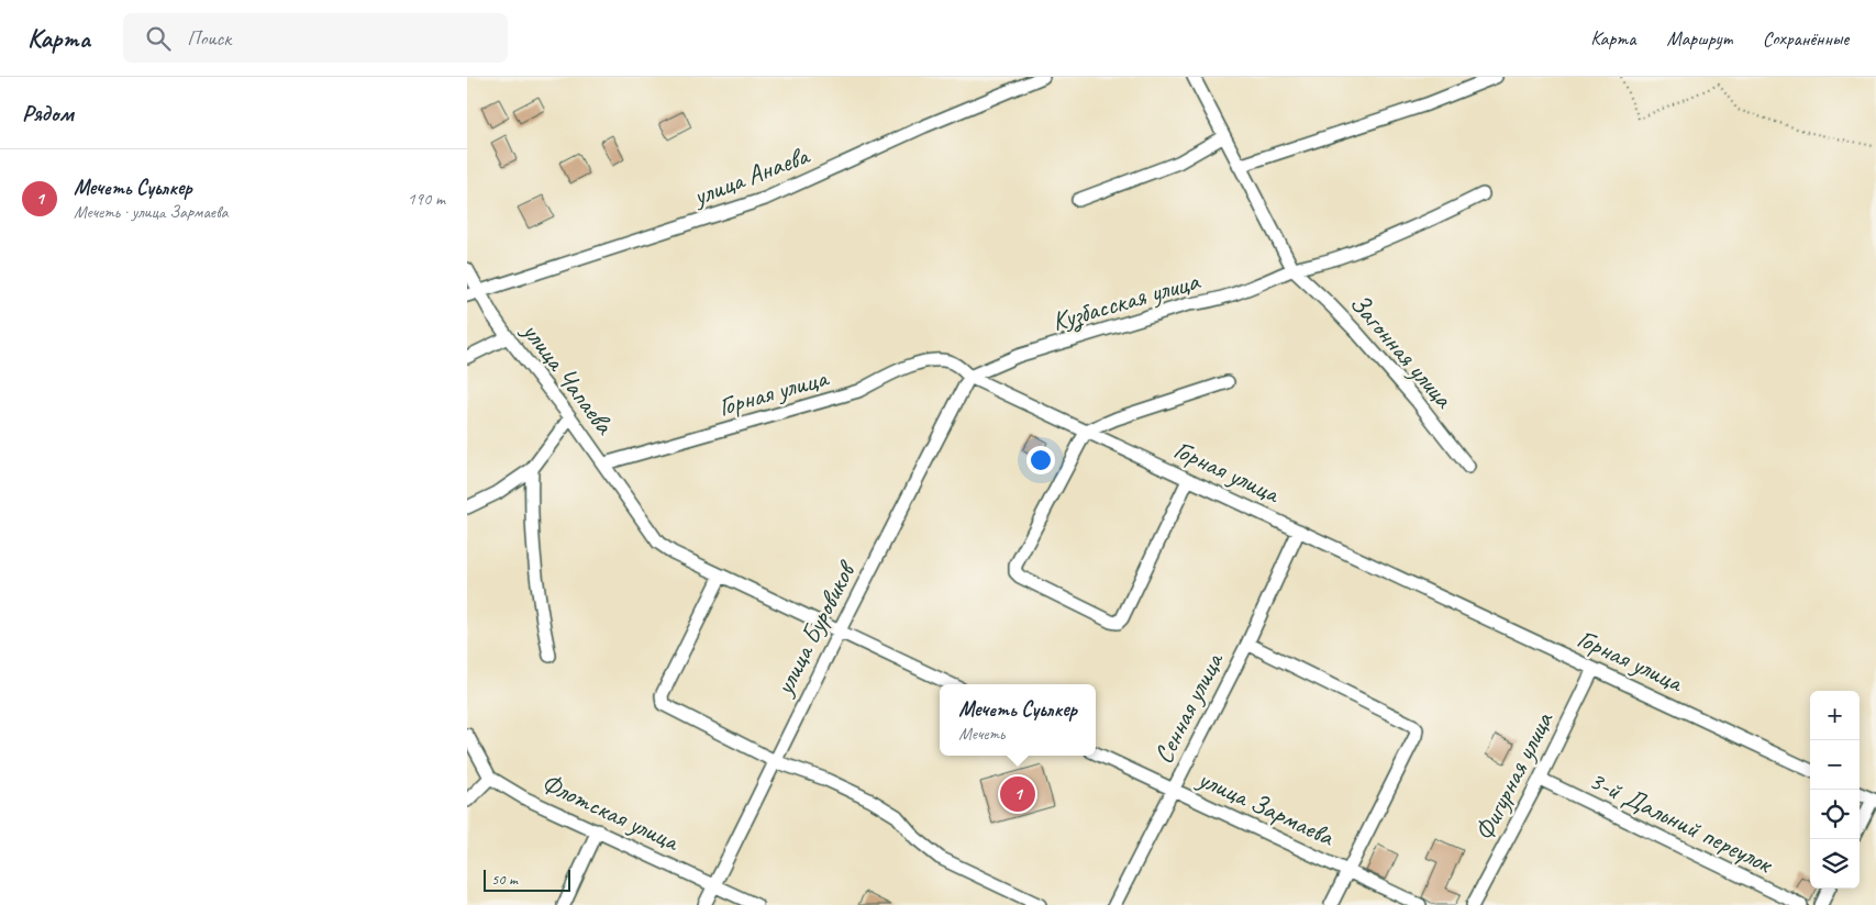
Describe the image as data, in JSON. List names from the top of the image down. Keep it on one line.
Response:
{"streets":{"street":["улица Анаева","Кузбасская улица","Загонная улица","улица Чапаева","Горная улица","улица Буровиков","Сенная улица","Фигурная улица","улица Зармаева","Флотская улица","3-й Дальний переулок"]},"crossings":[["улица Анаева","улица Чапаева"],["Кузбасская улица","Загонная улица"],["Кузбасская улица","Горная улица"],["Кузбасская улица","улица Буровиков"],["улица Чапаева","Горная улица"],["Горная улица","улица Буровиков"],["Горная улица","Сенная улица"],["Горная улица","Фигурная улица"],["улица Буровиков","Флотская улица"],["Сенная улица","улица Зармаева"],["Фигурная улица","3-й Дальний переулок"]],"scale_bar":"50 m","page":{"header":"Карта","search":"Поиск","nav":["Карта","Маршрут","Сохранённые"],"heading":"Рядом","list":[{"mark":"1","name":"Мечеть Суьлкер","note":"Мечеть · улица Зармаева","value":"190 m"}],"popup":["Мечеть Суьлкер","Мечеть"],"map_buttons":["+","−"],"pins":"1","scale":"50 m"}}
